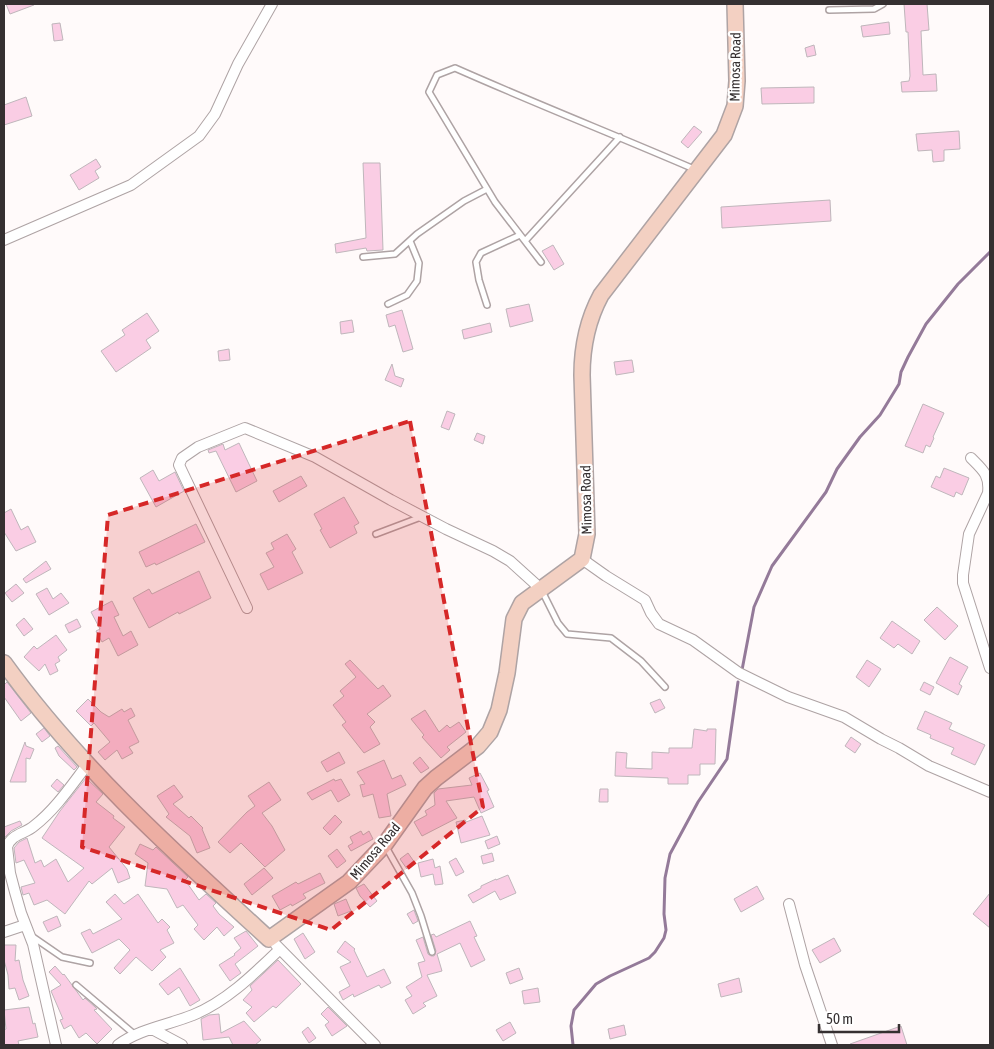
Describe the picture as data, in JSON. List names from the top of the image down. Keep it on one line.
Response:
{"streets":{"street":["Mimosa Road"]},"scale_bar":"50 m"}
